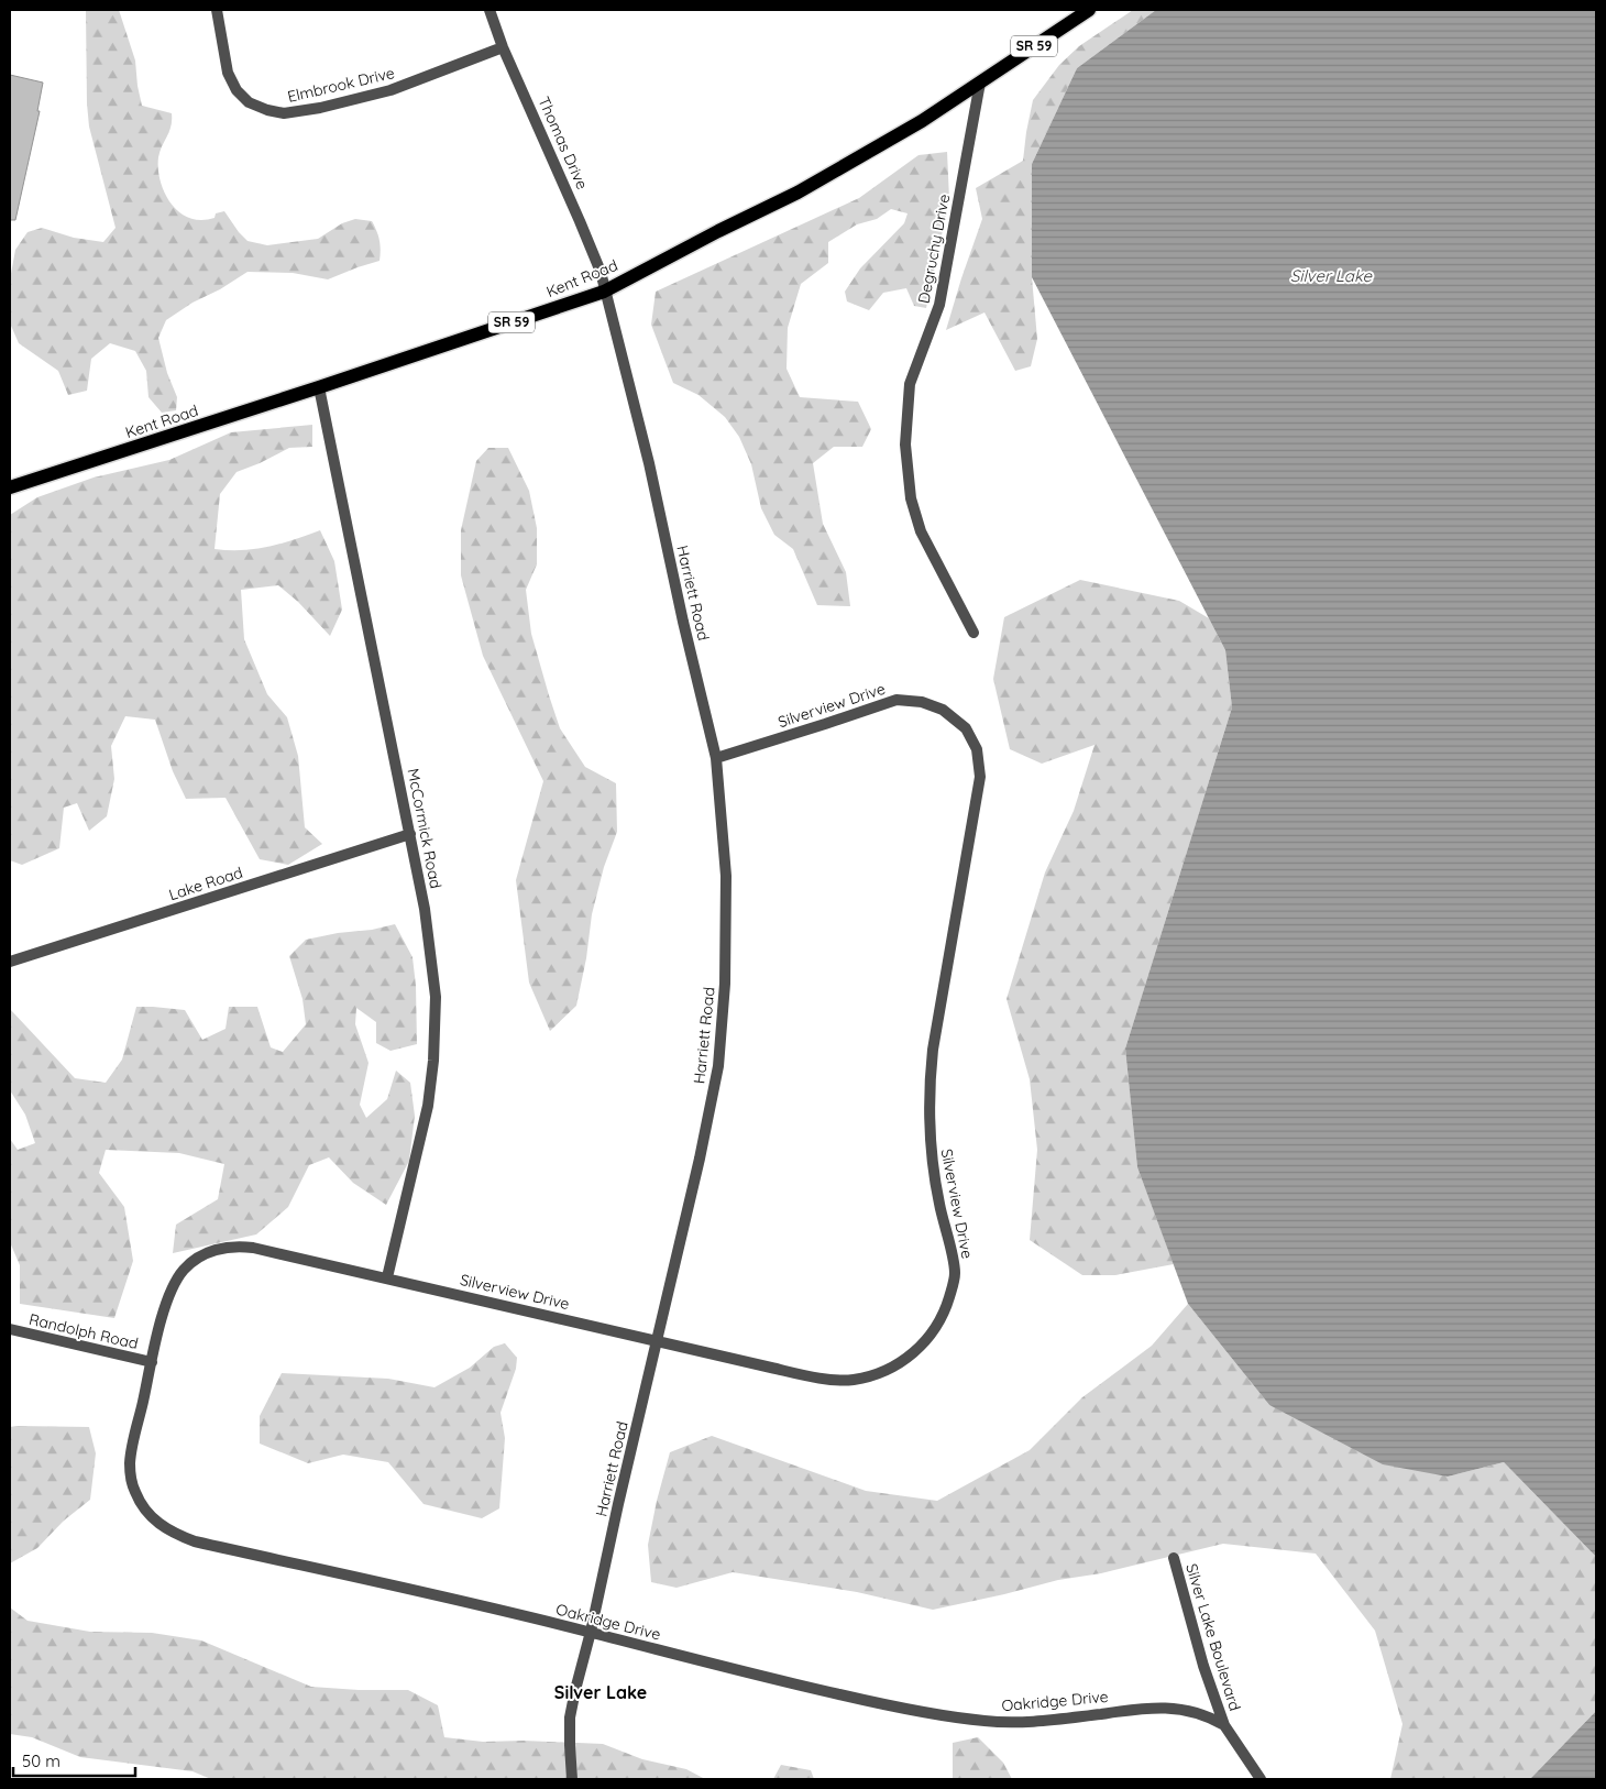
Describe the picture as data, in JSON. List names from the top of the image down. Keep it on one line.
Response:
{"streets":{"main road":["SR 59","Kent Road"],"street":["Elmbrook Drive","Thomas Drive","Degruchy Drive","Harriett Road","Silverview Drive","McCormick Road","Lake Road","Randolph Road","Oakridge Drive","Silver Lake Boulevard"]},"crossings":[["Elmbrook Drive","Thomas Drive"],["Thomas Drive","Kent Road"],["Thomas Drive","Harriett Road"],["Degruchy Drive","Kent Road"],["Kent Road","Harriett Road"],["Kent Road","McCormick Road"],["Harriett Road","Silverview Drive"],["Harriett Road","Oakridge Drive"],["Silverview Drive","McCormick Road"],["Silverview Drive","Randolph Road"],["Silverview Drive","Oakridge Drive"],["McCormick Road","Lake Road"],["Randolph Road","Oakridge Drive"],["Oakridge Drive","Silver Lake Boulevard"]],"districts":["Silver Lake"],"water":["Silver Lake"],"scale_bar":"50 m"}
